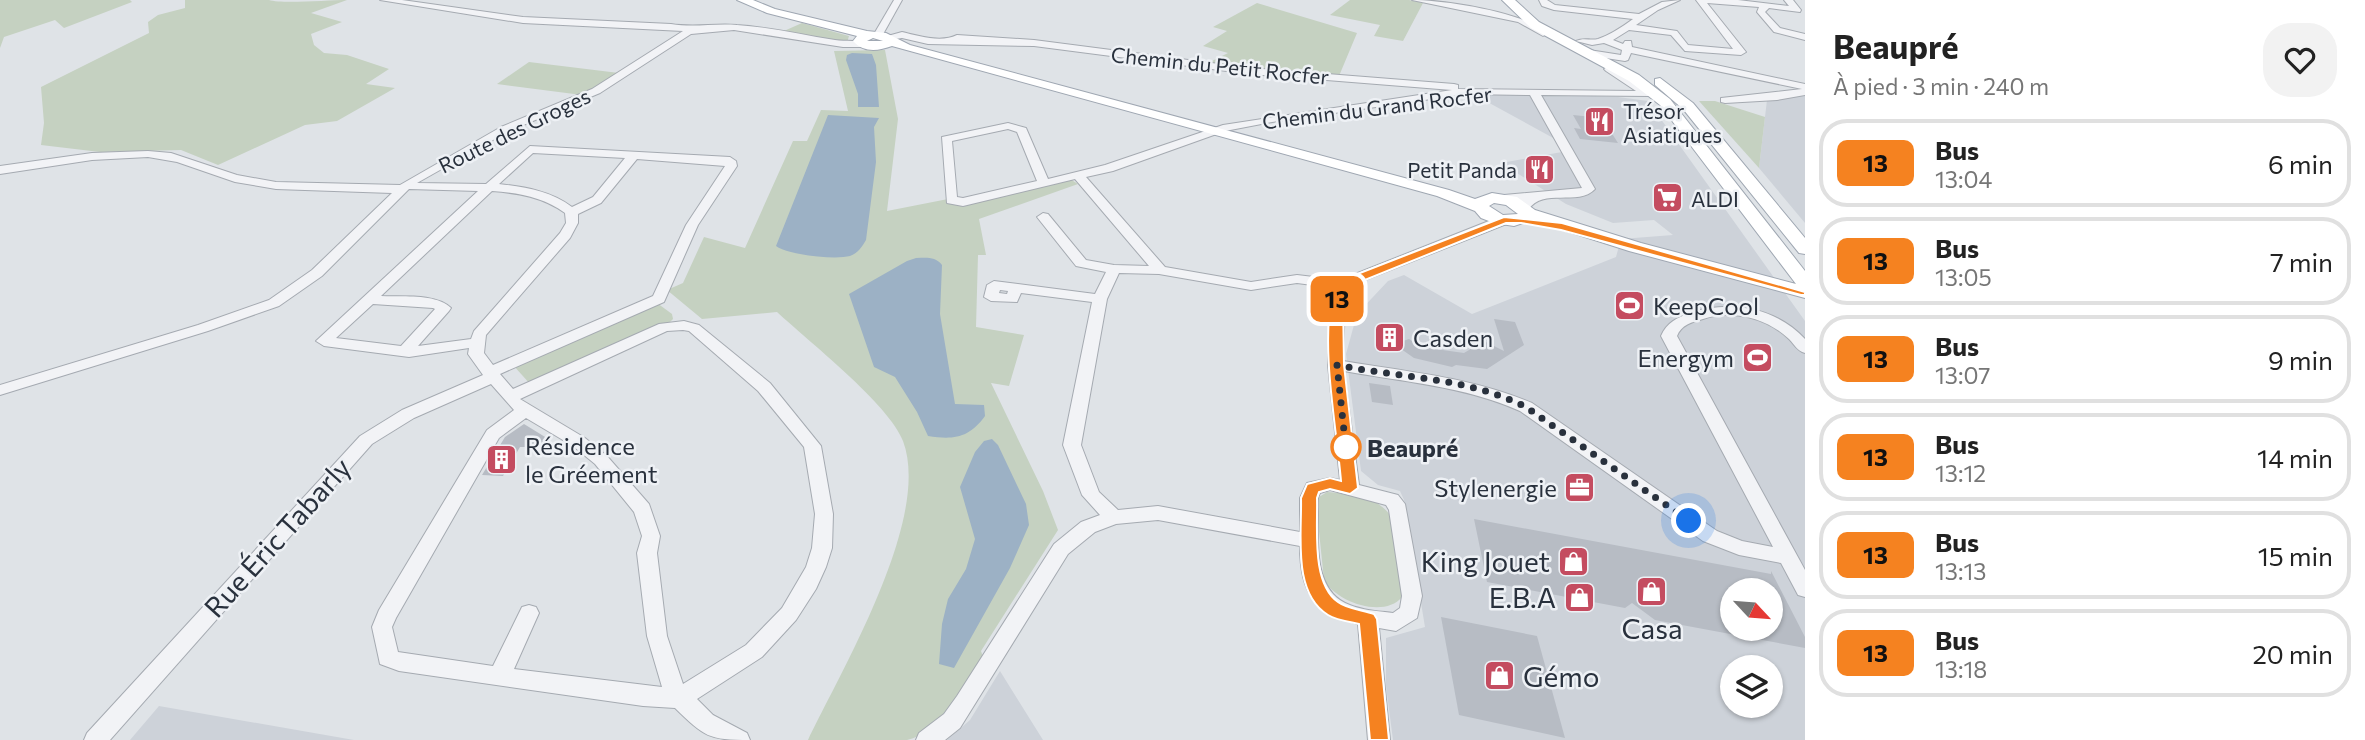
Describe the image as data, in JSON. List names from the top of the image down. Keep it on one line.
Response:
{"streets":{"street":["Chemin du Petit Rocfer","Chemin du Grand Rocfer","Route des Groges","Rue Éric Tabarly"]},"crossings":[["Chemin du Petit Rocfer","Chemin du Grand Rocfer"]],"places":{"restaurant":["Trésor Asiatiques","Petit Panda"],"supermarket":["ALDI"],"sports":["KeepCool","Energym"],"building":["Casden","Résidence le Gréement"],"other":["Beaupré"],"office":["Stylenergie"],"shop":["King Jouet","Casa","E.B.A","Gémo"]},"lines":["bus line 13"],"north":"bottom right","page":{"on_map":"13","heading":["Beaupré","À pied · 3 min · 240 m"],"list":[{"mark":"13","name":"Bus","note":"13:04","value":"6 min"},{"mark":"13","name":"Bus","note":"13:05","value":"7 min"},{"mark":"13","name":"Bus","note":"13:07","value":"9 min"},{"mark":"13","name":"Bus","note":"13:12","value":"14 min"},{"mark":"13","name":"Bus","note":"13:13","value":"15 min"},{"mark":"13","name":"Bus","note":"13:18","value":"20 min"}]}}
